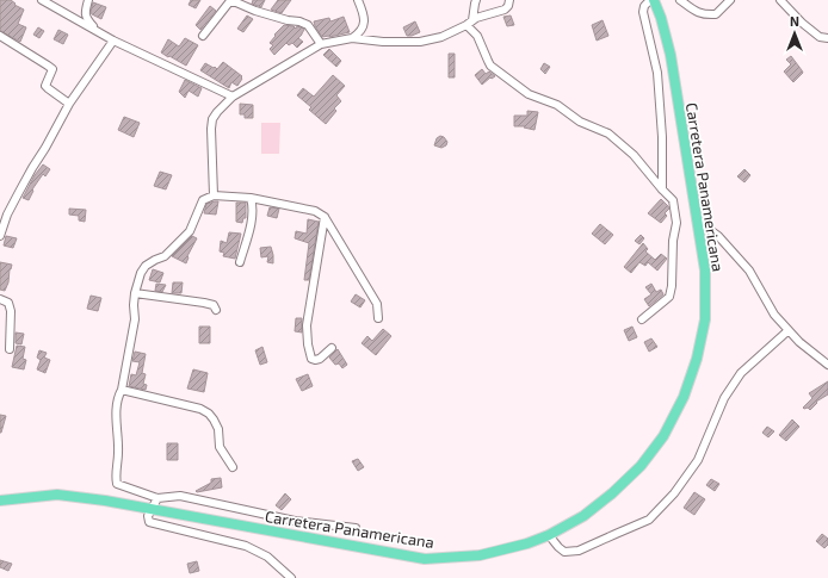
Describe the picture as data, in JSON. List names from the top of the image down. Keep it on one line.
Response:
{"streets":{"highway":["Carretera Panamericana"]},"north":"top"}
